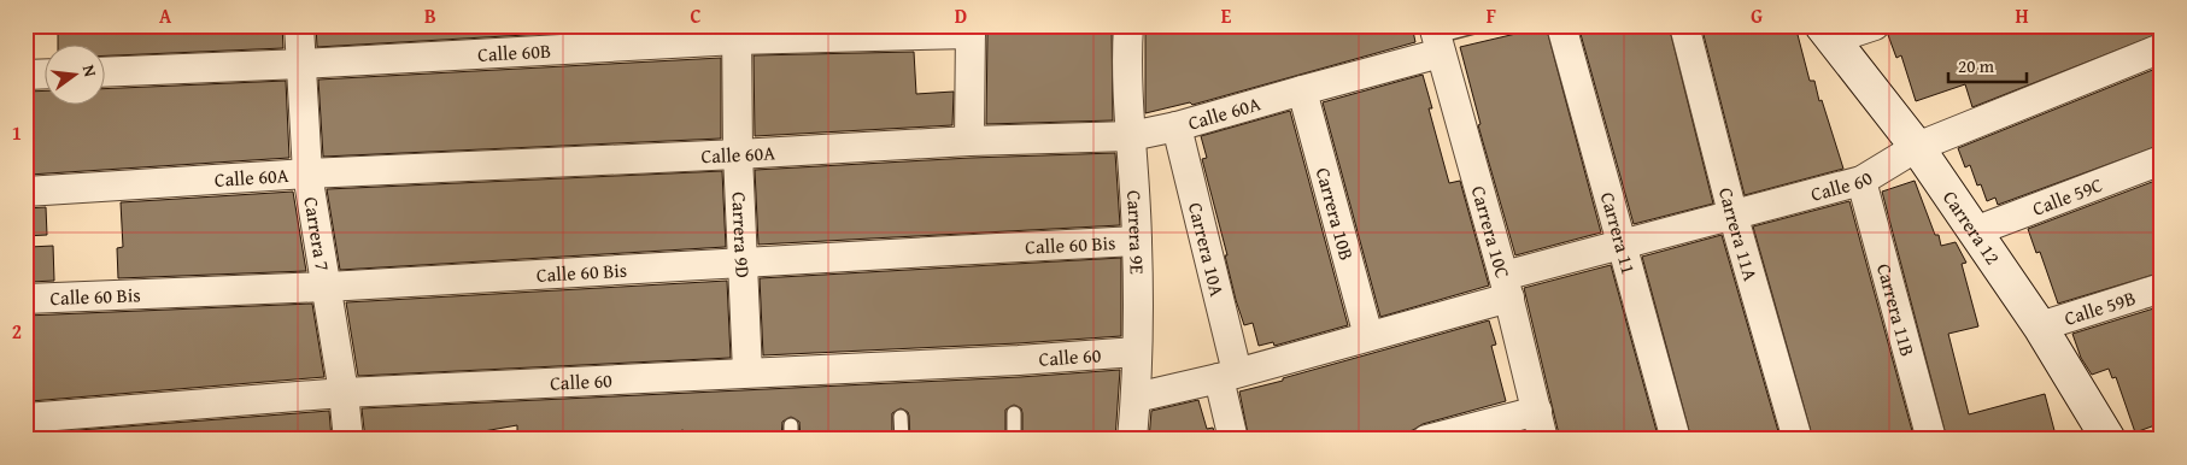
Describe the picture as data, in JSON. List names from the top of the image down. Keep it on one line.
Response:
{"streets":{"main road":["Carrera 12"],"street":["Calle 60B","Calle 60A","Calle 60","Calle 59C","Carrera 10B","Carrera 10C","Carrera 7","Carrera 9E","Carrera 11","Carrera 11A","Carrera 9D","Calle 60 Bis","Carrera 10A","Calle 59B","Carrera 11B"]},"crossings":[["Calle 60B","Carrera 7"],["Calle 60B","Carrera 9D"],["Calle 60A","Carrera 10B"],["Calle 60A","Carrera 10C"],["Calle 60A","Carrera 7"],["Calle 60A","Carrera 9E"],["Calle 60A","Carrera 9D"],["Calle 60A","Carrera 10A"],["Calle 60","Carrera 10B"],["Calle 60","Carrera 12"],["Calle 60","Carrera 10C"],["Calle 60","Carrera 7"],["Calle 60","Carrera 9E"],["Calle 60","Carrera 11"],["Calle 60","Carrera 11A"],["Calle 60","Carrera 9D"],["Calle 60","Carrera 10A"],["Calle 60","Carrera 11B"],["Calle 59C","Carrera 12"],["Carrera 12","Calle 59B"],["Carrera 7","Calle 60 Bis"],["Carrera 9E","Calle 60 Bis"],["Carrera 9D","Calle 60 Bis"]],"scale_bar":"20 m","north":"right","grid":{"columns":["A","B","C","D","E","F","G","H"],"rows":["1","2"]}}
